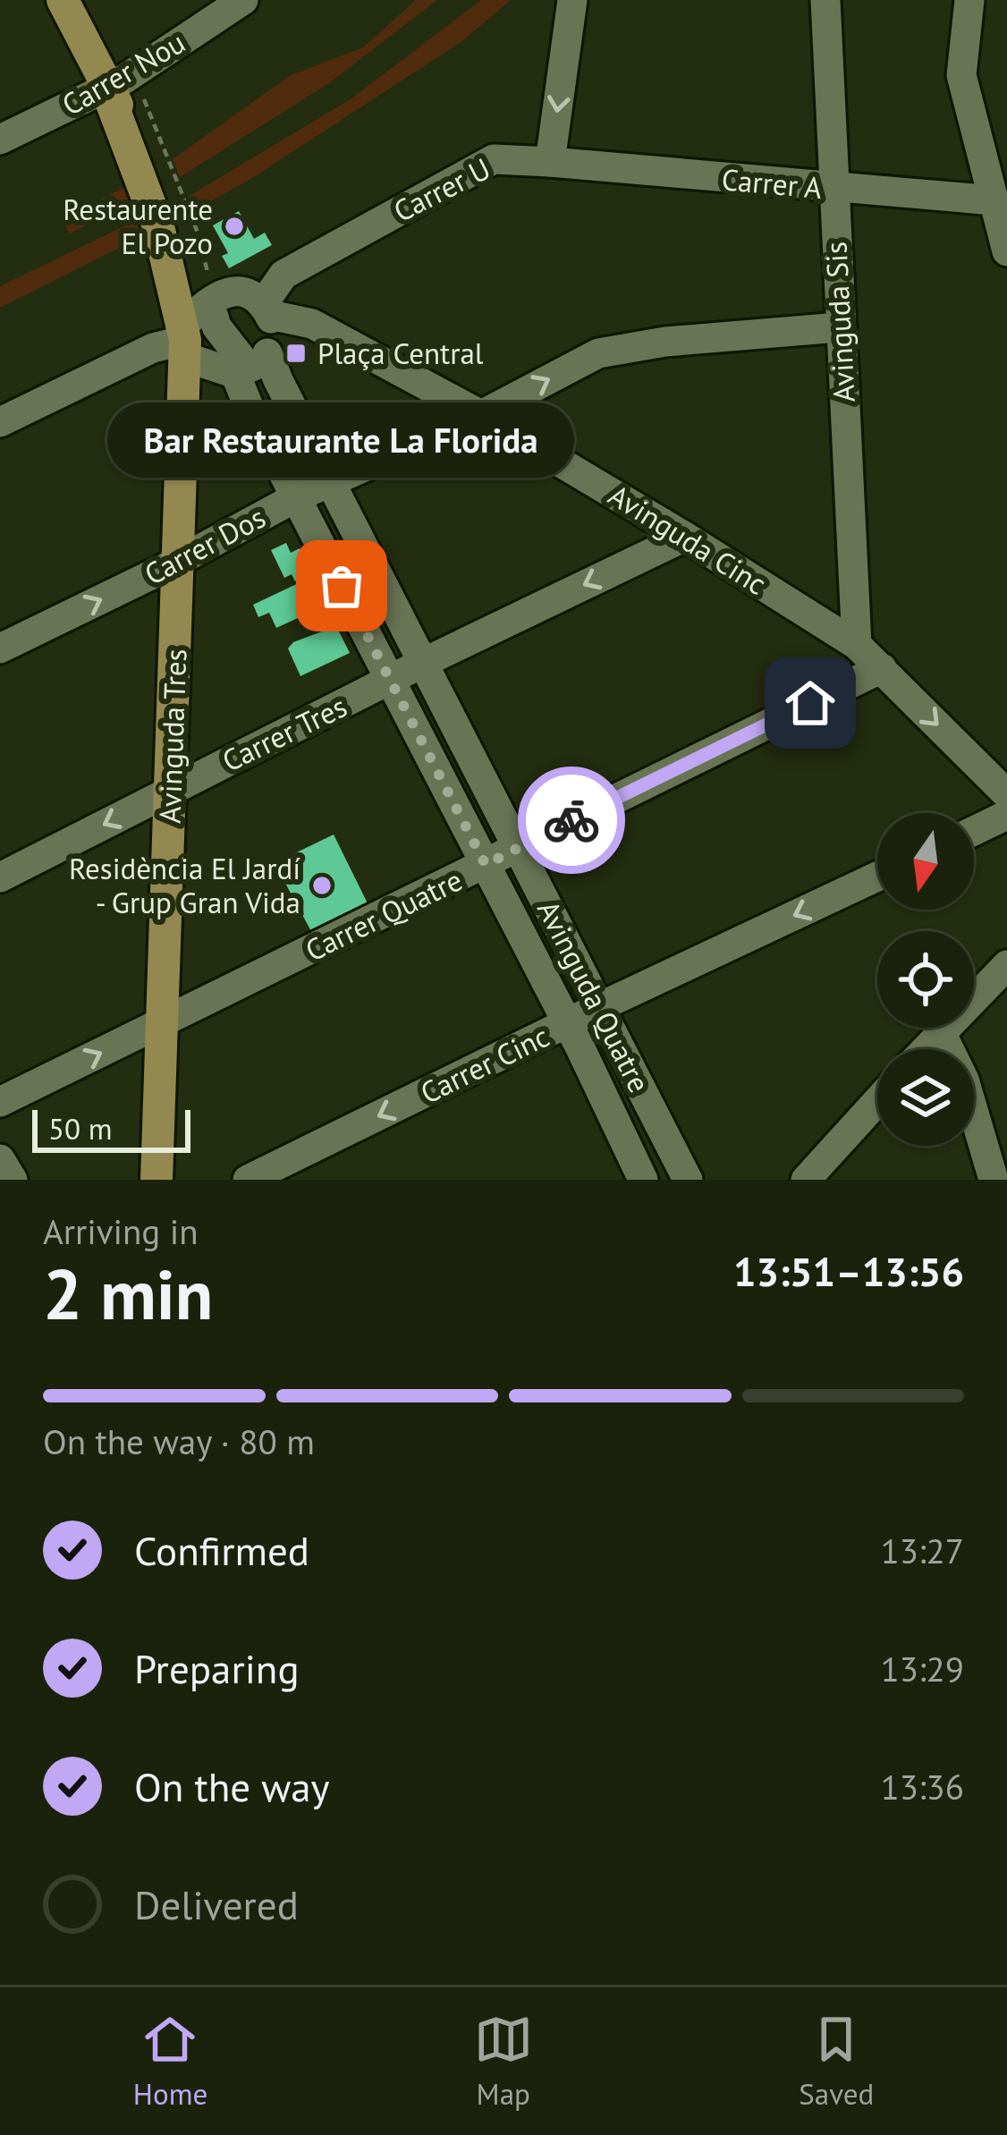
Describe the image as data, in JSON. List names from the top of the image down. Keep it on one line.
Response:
{"streets":{"main road":["Avinguda Tres"],"street":["Carrer Nou","Carrer A","Carrer U","Avinguda Sis","Avinguda Cinc","Carrer Dos","Carrer Tres","Carrer Quatre","Avinguda Quatre","Carrer Cinc"]},"crossings":[["Carrer Nou","Avinguda Tres"],["Carrer A","Carrer U"],["Carrer A","Avinguda Sis"],["Carrer U","Avinguda Cinc"],["Avinguda Sis","Avinguda Cinc"],["Avinguda Sis","Carrer Dos"],["Avinguda Cinc","Carrer Dos"],["Avinguda Cinc","Carrer Tres"],["Avinguda Cinc","Carrer Quatre"],["Carrer Dos","Avinguda Tres"],["Carrer Dos","Avinguda Quatre"],["Carrer Tres","Avinguda Tres"],["Carrer Tres","Avinguda Quatre"],["Avinguda Tres","Carrer Quatre"],["Carrer Quatre","Avinguda Quatre"],["Avinguda Quatre","Carrer Cinc"]],"one_way":["Carrer Dos","Carrer Tres","Carrer Cinc"],"places":{"other":["Restaurente El Pozo","Bar Restaurante La Florida","Residència El Jardí - Grup Gran Vida"],"transit":["Plaça Central"]},"scale_bar":"50 m","north":"bottom","page":{"bubble":"Bar Restaurante La Florida","scale":"50 m","heading":["2 min","Arriving in","13:51–13:56"],"bar":"On the way · 80 m","list":[["Confirmed","13:27"],["Preparing","13:29"],["On the way","13:36"],"Delivered"],"tabs":["Home","Map","Saved"]}}
